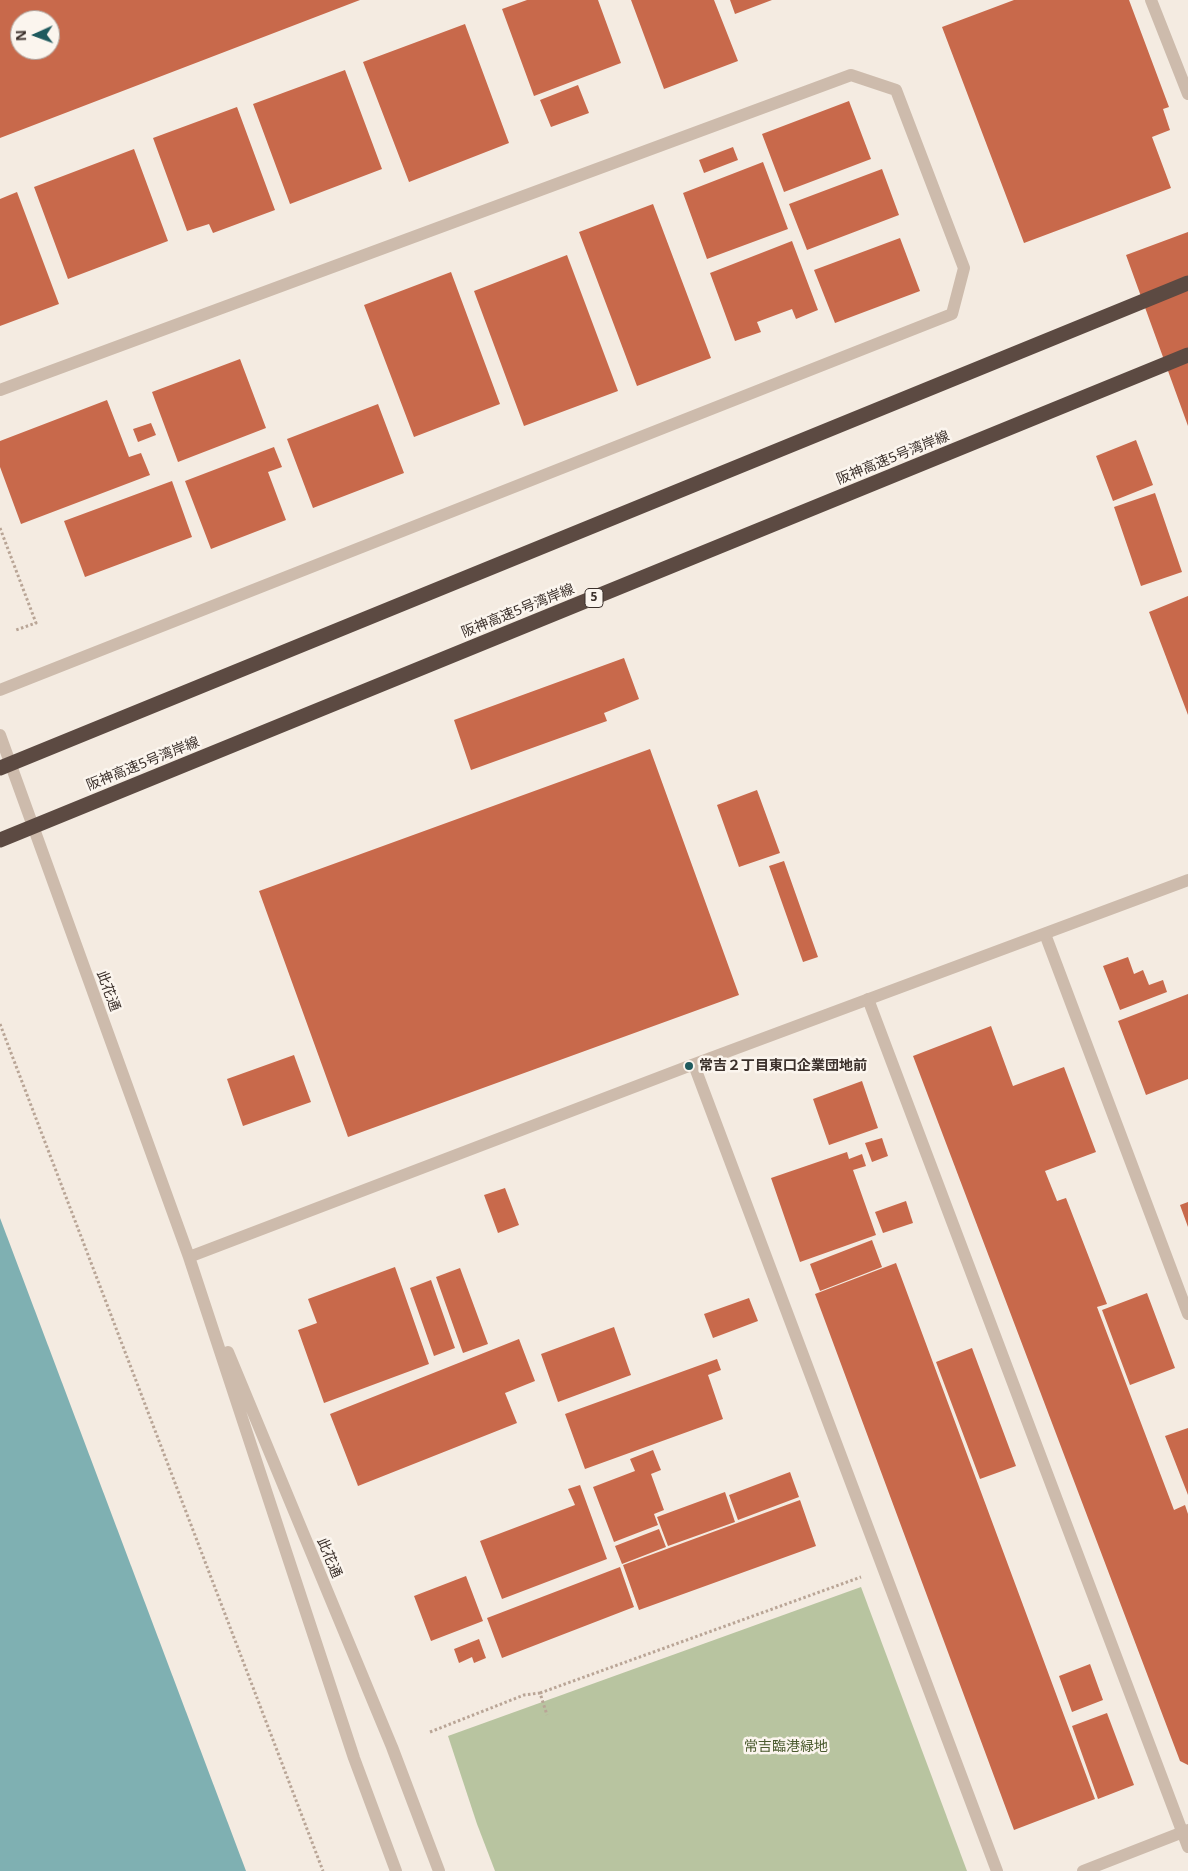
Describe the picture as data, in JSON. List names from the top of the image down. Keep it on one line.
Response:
{"streets":{"highway":["阪神高速5号湾岸線","5"],"street":["此花通"]},"parks":["常吉臨港緑地"],"places":["常吉２丁目東口企業団地前"],"north":"left"}
